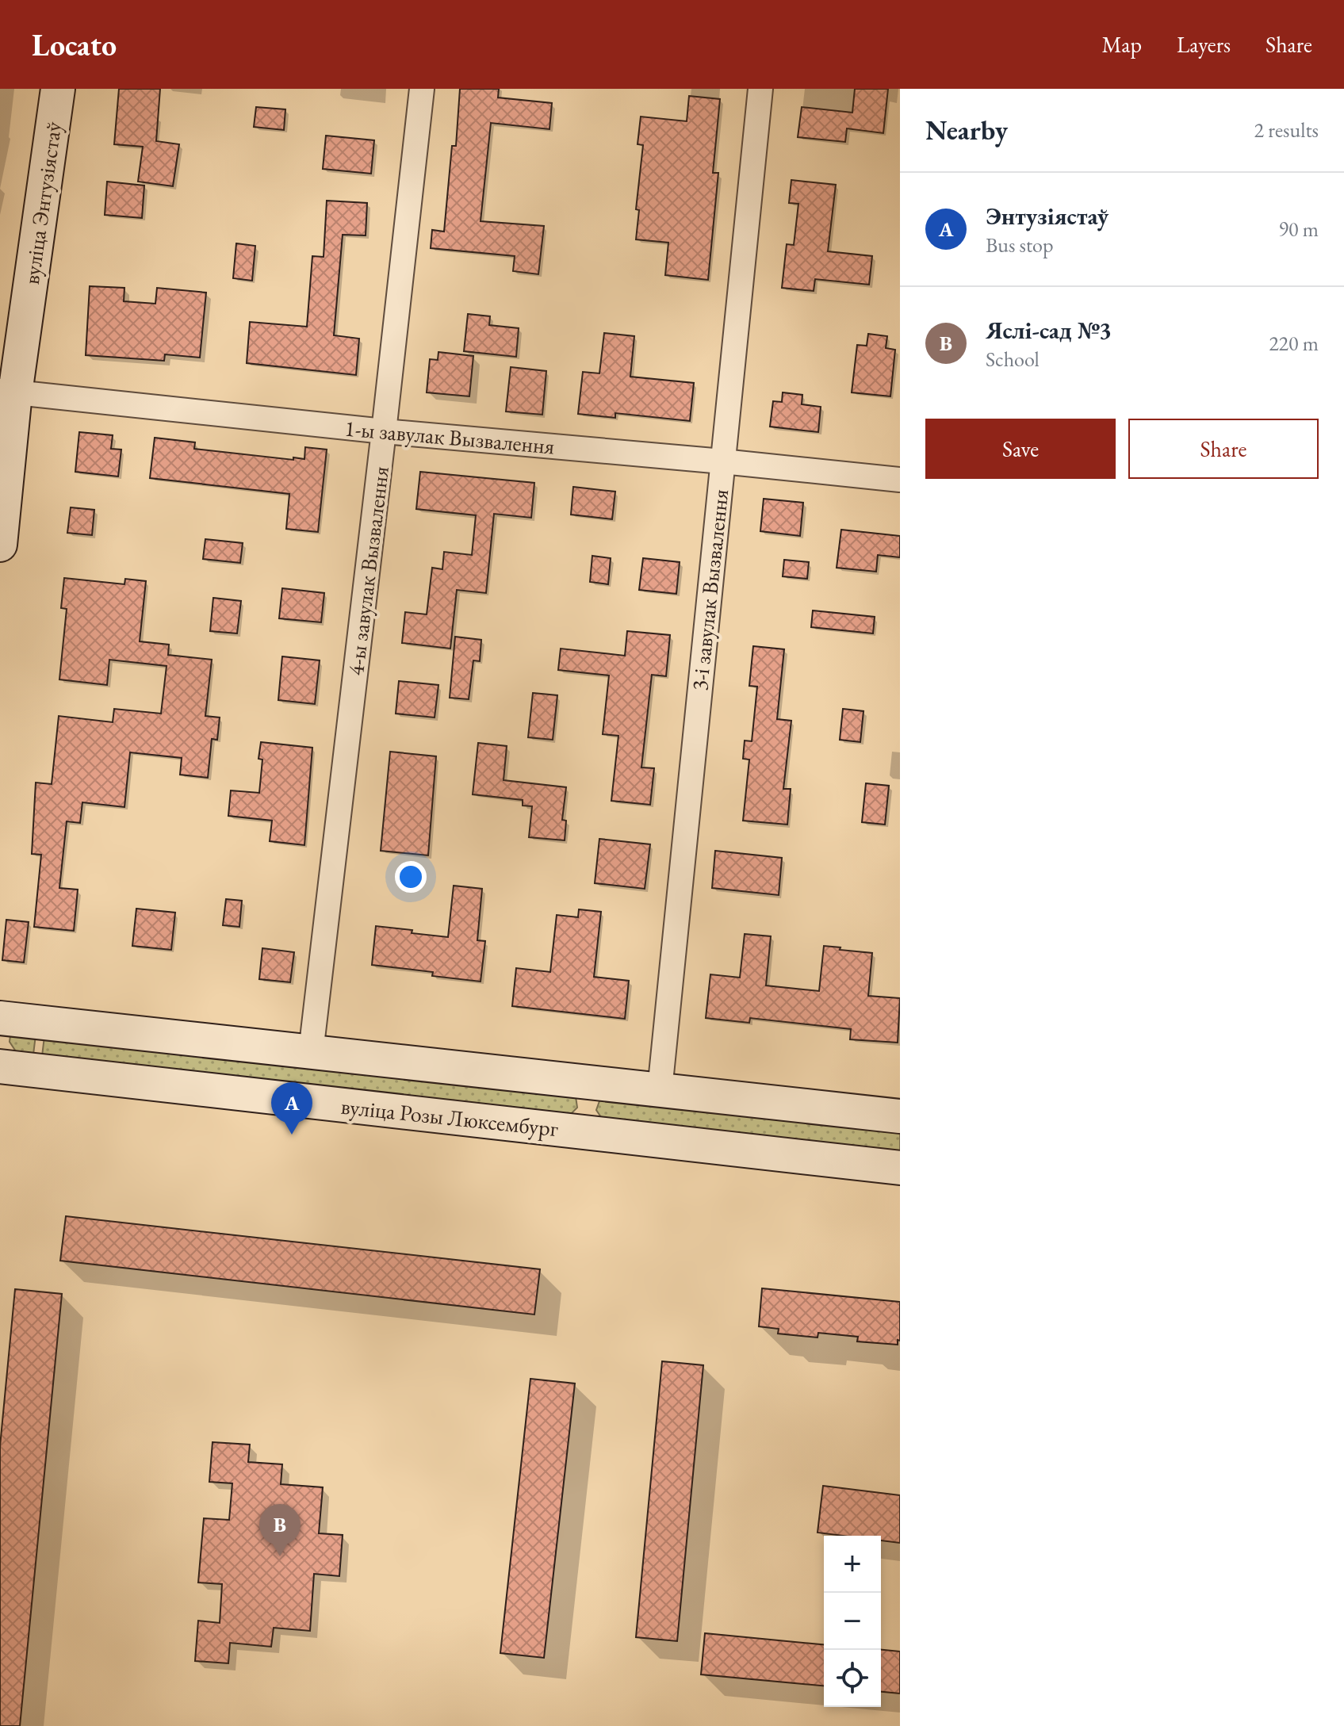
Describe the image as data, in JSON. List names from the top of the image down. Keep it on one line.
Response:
{"streets":{"main road":["вуліца Энтузіястаў","вуліца Розы Люксембург"],"street":["1-ы завулак Вызвалення","4-ы завулак Вызвалення","3-і завулак Вызвалення"]},"crossings":[["вуліца Энтузіястаў","1-ы завулак Вызвалення"],["1-ы завулак Вызвалення","4-ы завулак Вызвалення"],["1-ы завулак Вызвалення","3-і завулак Вызвалення"]],"page":{"header":"Locato","nav":["Map","Layers","Share"],"heading":["Nearby","2 results"],"list":[{"mark":"A","name":"Энтузіястаў","note":"Bus stop","value":"90 m"},{"mark":"B","name":"Яслі-сад №3","note":"School","value":"220 m"}],"buttons":["Save","Share"],"pins":["A","B"],"map_buttons":["+","−"]}}
